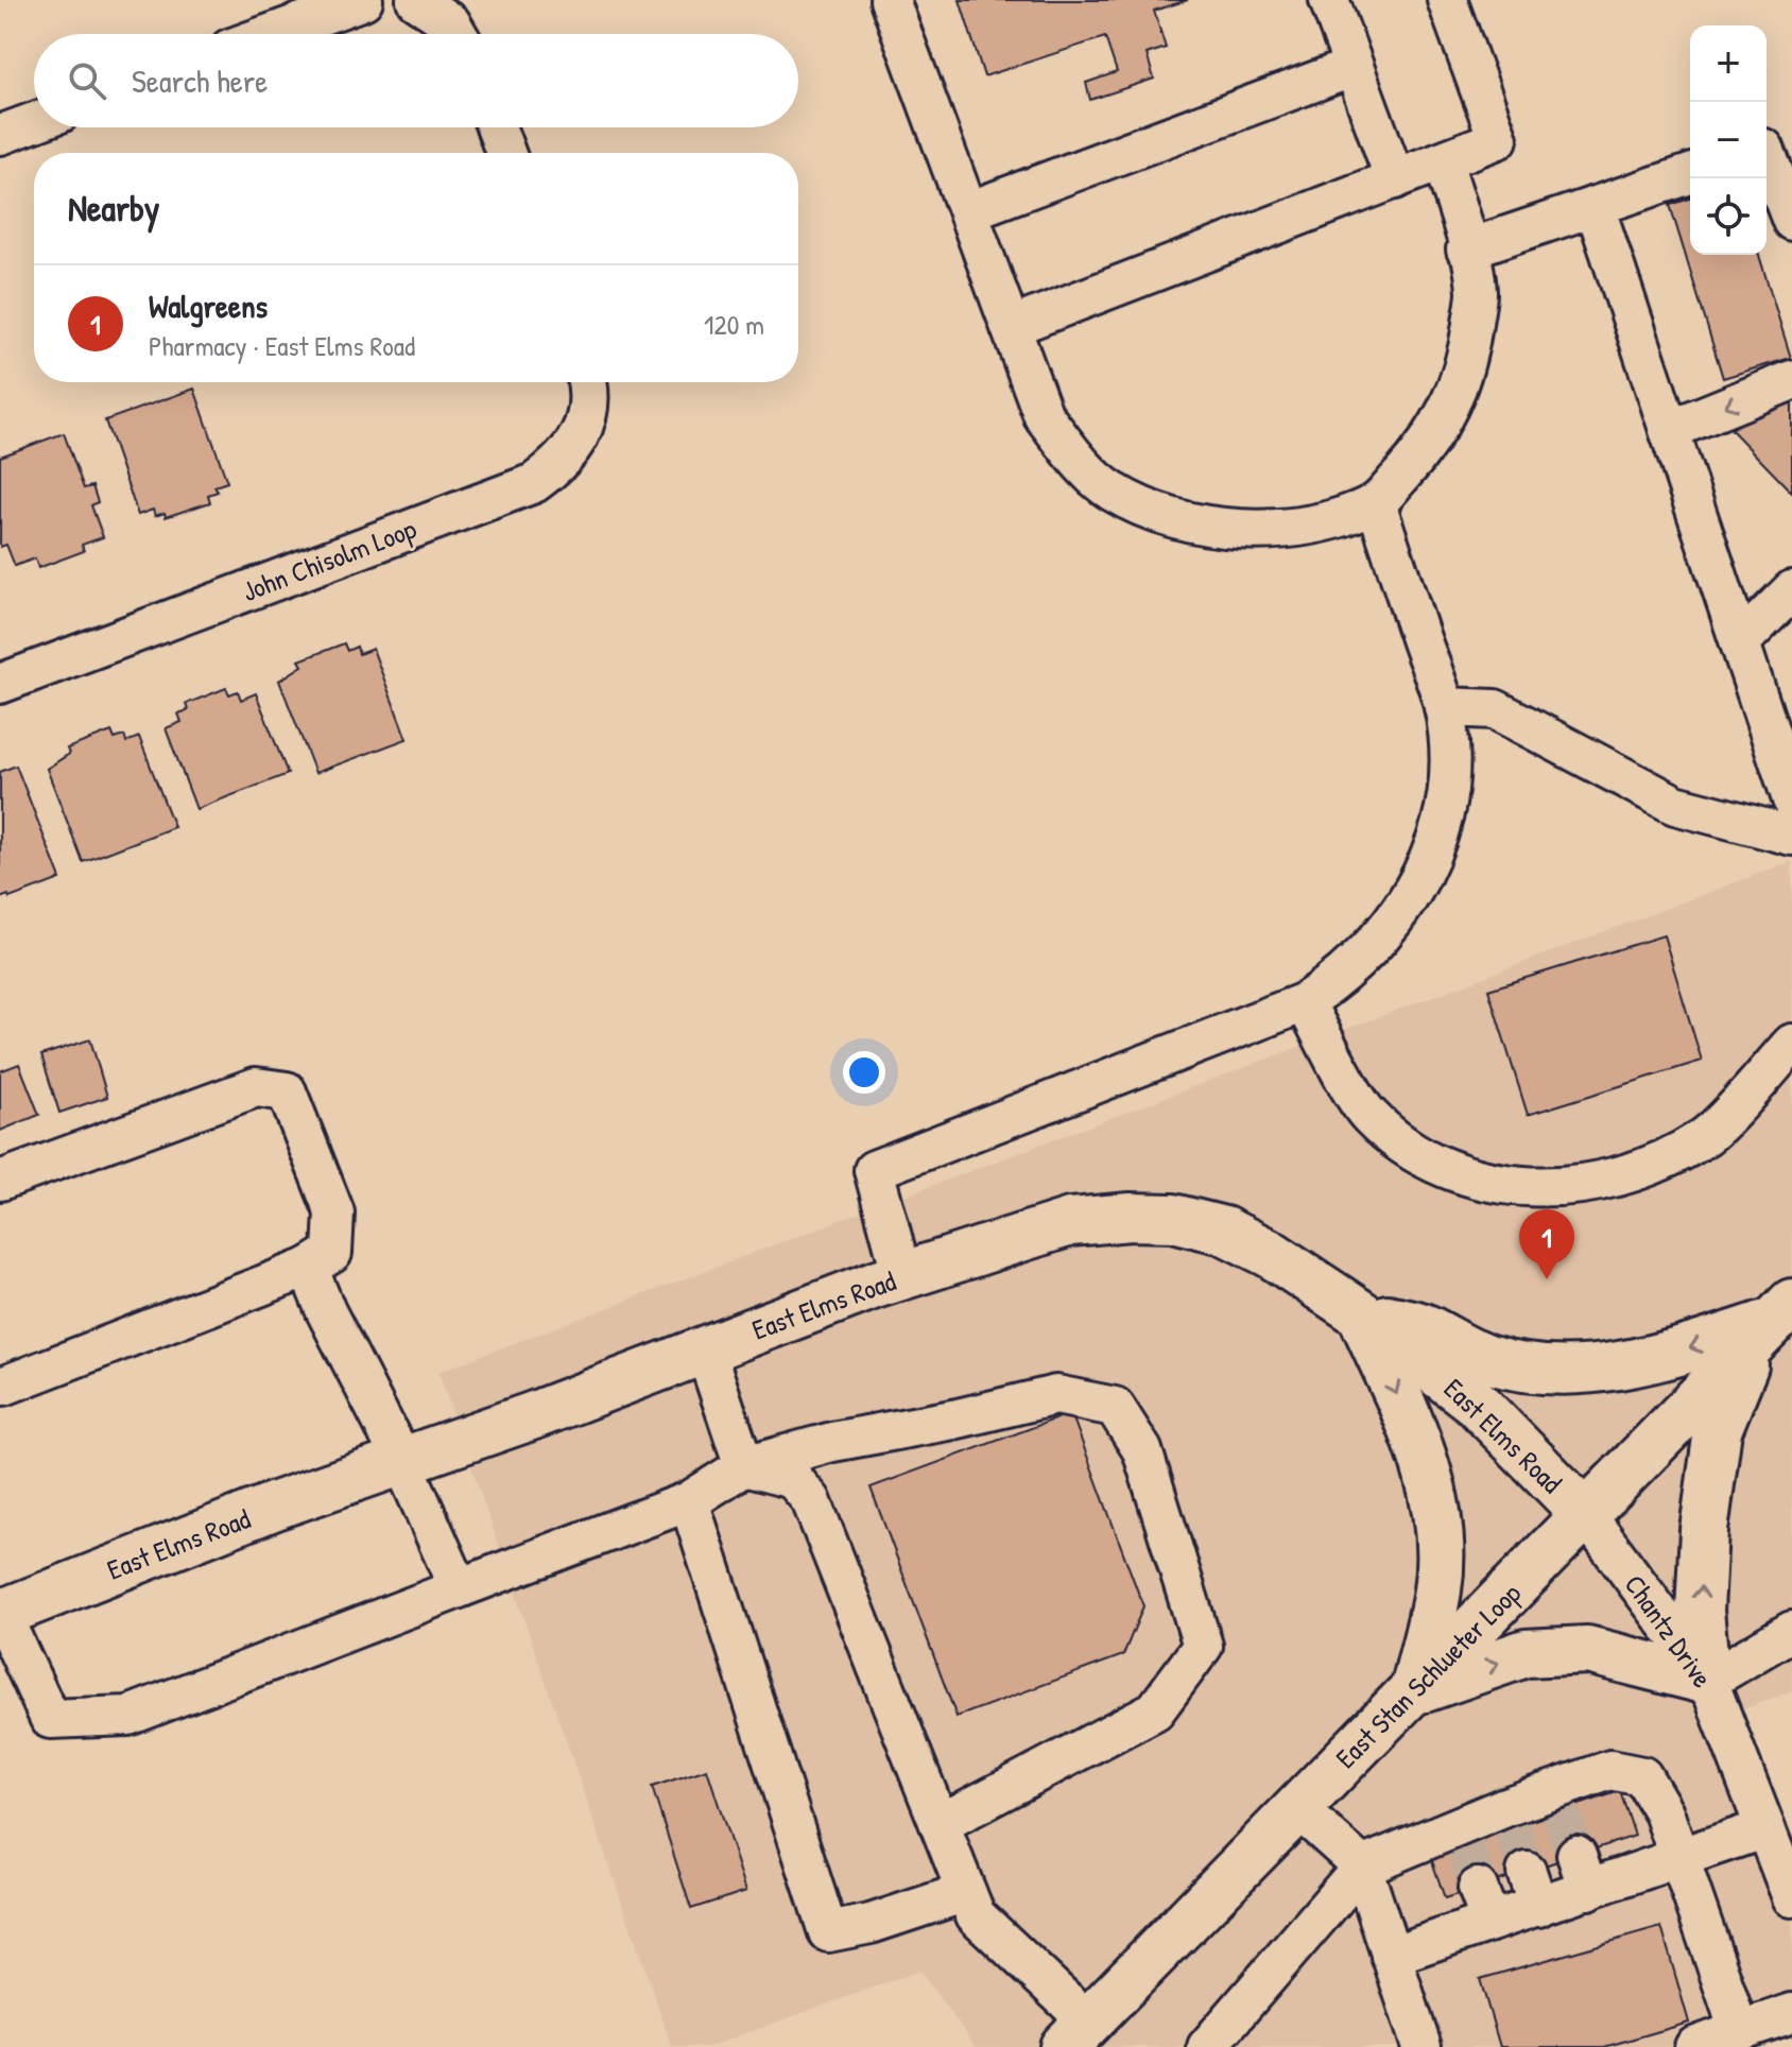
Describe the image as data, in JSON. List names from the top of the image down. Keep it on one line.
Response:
{"streets":{"main road":["East Elms Road","East Stan Schlueter Loop"],"street":["John Chisolm Loop","Chantz Drive"]},"crossings":[["East Elms Road","Chantz Drive"],["East Elms Road","East Stan Schlueter Loop"],["Chantz Drive","East Stan Schlueter Loop"]],"page":{"map_buttons":["+","−"],"search":"Search here","heading":"Nearby","list":[{"mark":"1","name":"Walgreens","note":"Pharmacy · East Elms Road","value":"120 m"}],"pins":"1"}}
